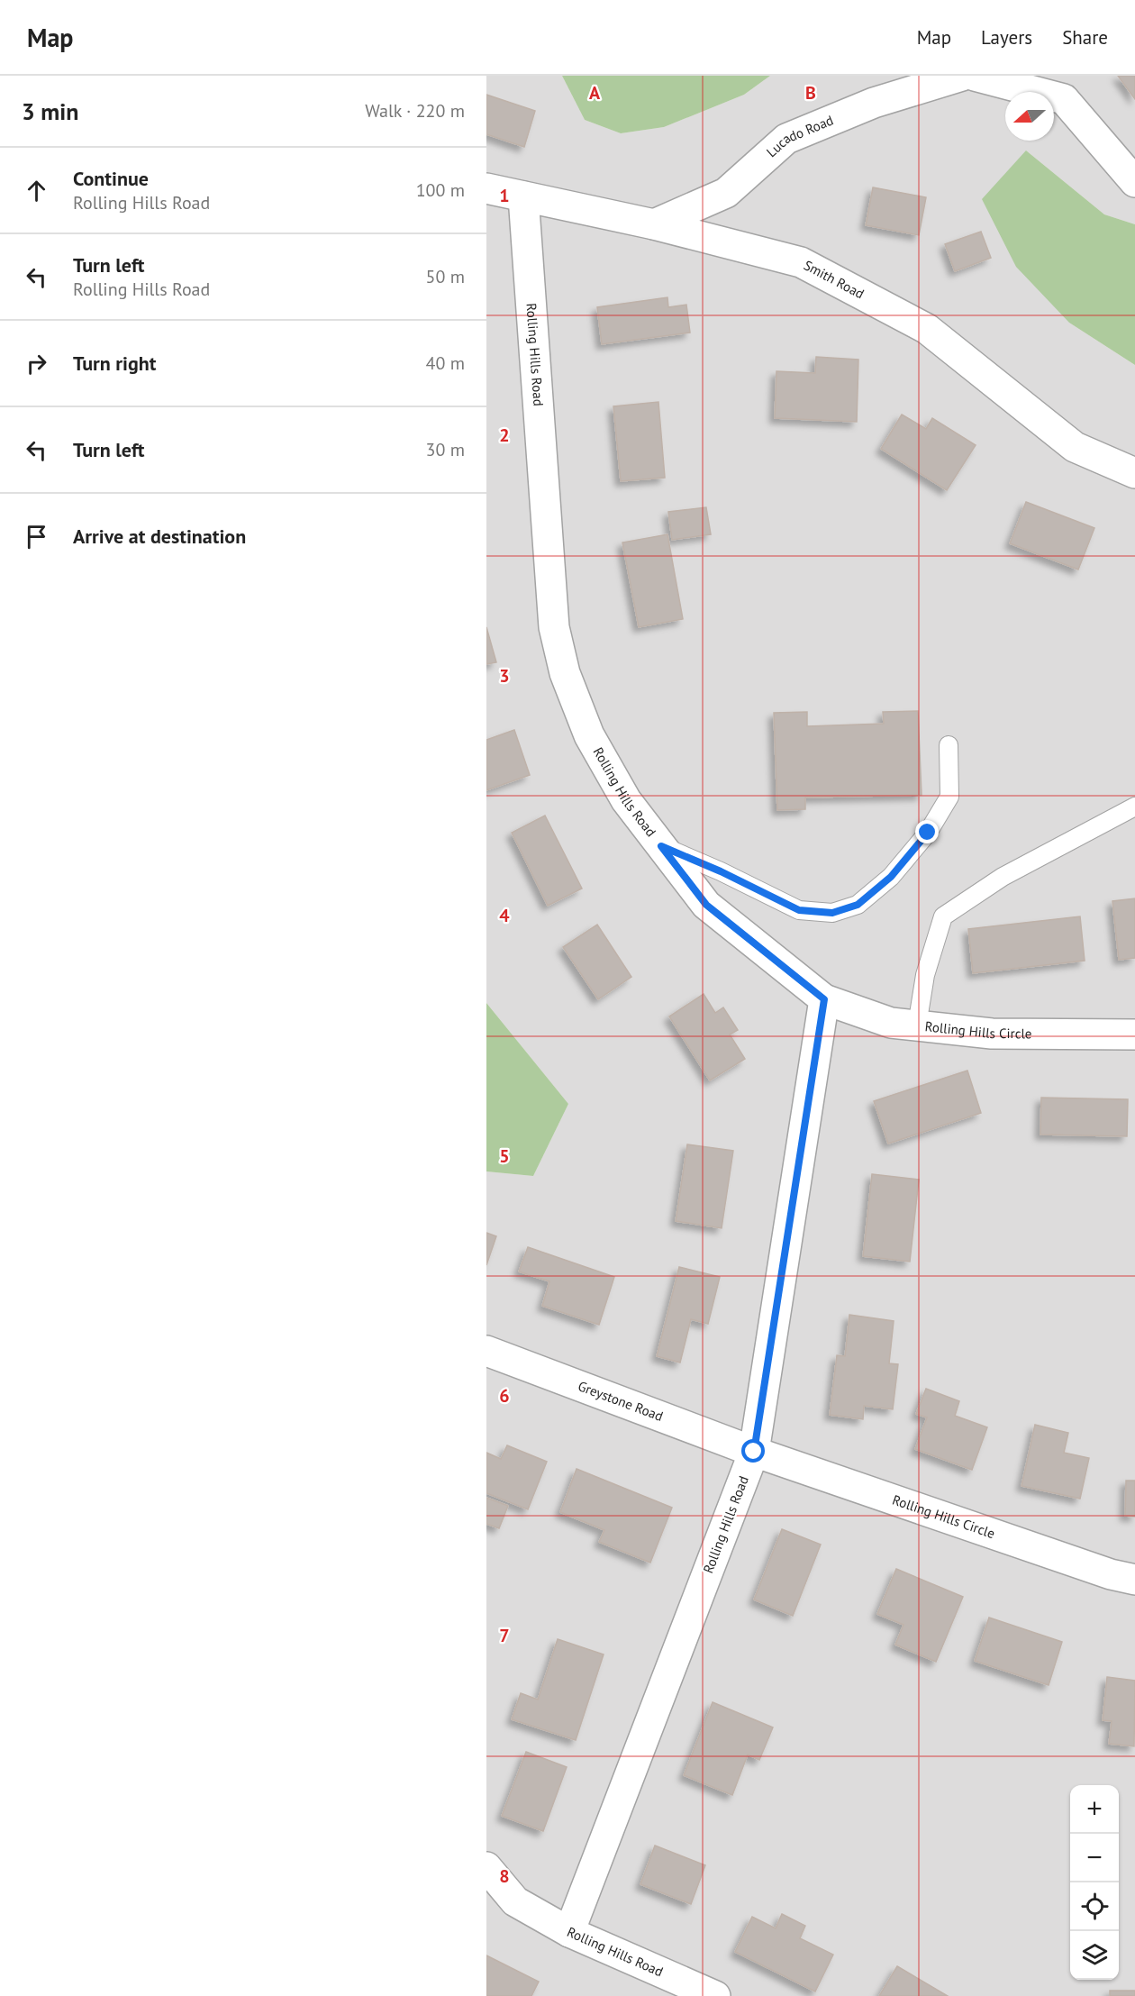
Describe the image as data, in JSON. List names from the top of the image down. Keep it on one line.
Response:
{"streets":{"street":["Lucado Road","Smith Road","Rolling Hills Road","Rolling Hills Circle","Greystone Road"]},"crossings":[["Lucado Road","Smith Road"],["Smith Road","Rolling Hills Road"],["Rolling Hills Road","Rolling Hills Circle"],["Rolling Hills Road","Greystone Road"],["Rolling Hills Circle","Greystone Road"]],"north":"left","page":{"header":"Map","nav":["Map","Layers","Share"],"heading":["3 min","Walk · 220 m"],"list":[["Continue","Rolling Hills Road","100 m"],["Turn left","Rolling Hills Road","50 m"],["Turn right","40 m"],["Turn left","30 m"],"Arrive at destination"],"map_buttons":["+","−"]},"grid":{"columns":["A","B"],"rows":["1","2","3","4","5","6","7","8"]}}
